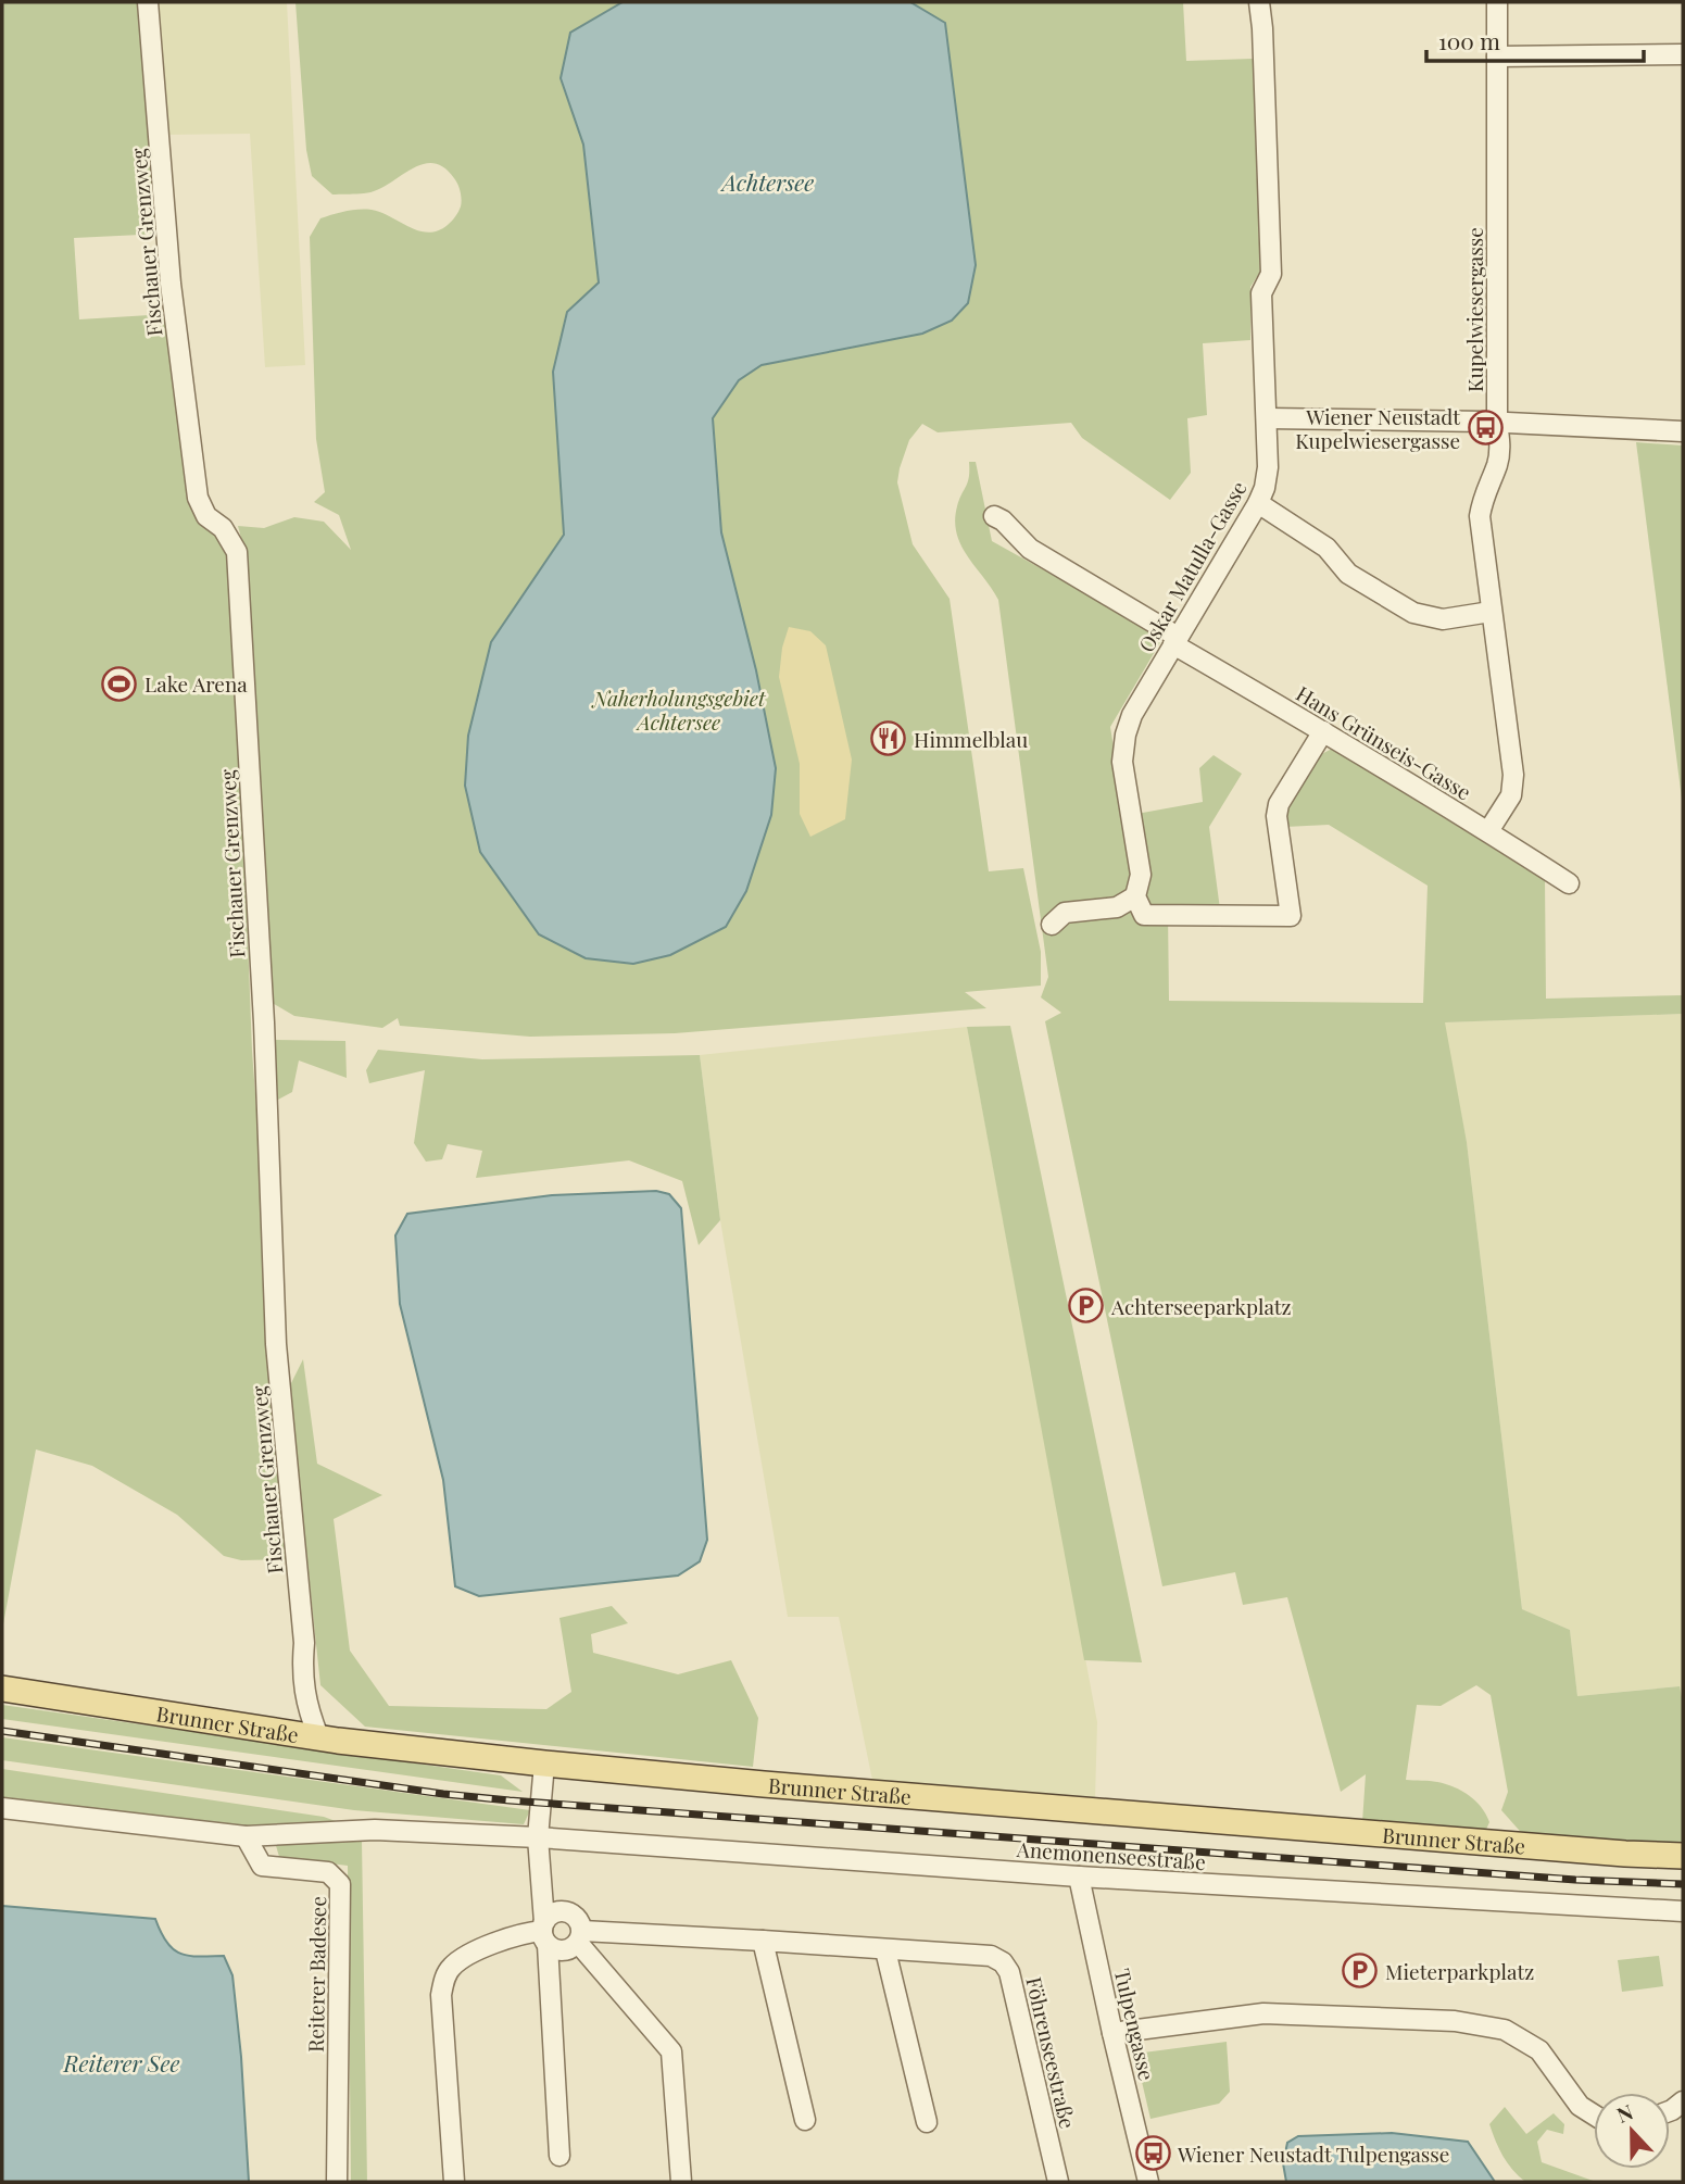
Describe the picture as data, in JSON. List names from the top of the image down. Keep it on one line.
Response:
{"streets":{"main road":["Brunner Straße"],"street":["Fischauer Grenzweg","Kupelwiesergasse","Oskar Matulla-Gasse","Hans Grünseis-Gasse","Anemonenseestraße","Reiterer Badesee","Tulpengasse","Föhrenseestraße"]},"crossings":[["Fischauer Grenzweg","Brunner Straße"],["Kupelwiesergasse","Hans Grünseis-Gasse"],["Oskar Matulla-Gasse","Hans Grünseis-Gasse"],["Anemonenseestraße","Tulpengasse"]],"water":["Achtersee","Reiterer See"],"parks":["Naherholungsgebiet Achtersee"],"places":{"bus stop":["Wiener Neustadt Kupelwiesergasse","Wiener Neustadt Tulpengasse"],"sports":["Lake Arena"],"restaurant":["Himmelblau"],"parking":["Achterseeparkplatz","Mieterparkplatz"]},"scale_bar":"100 m","north":"top"}
